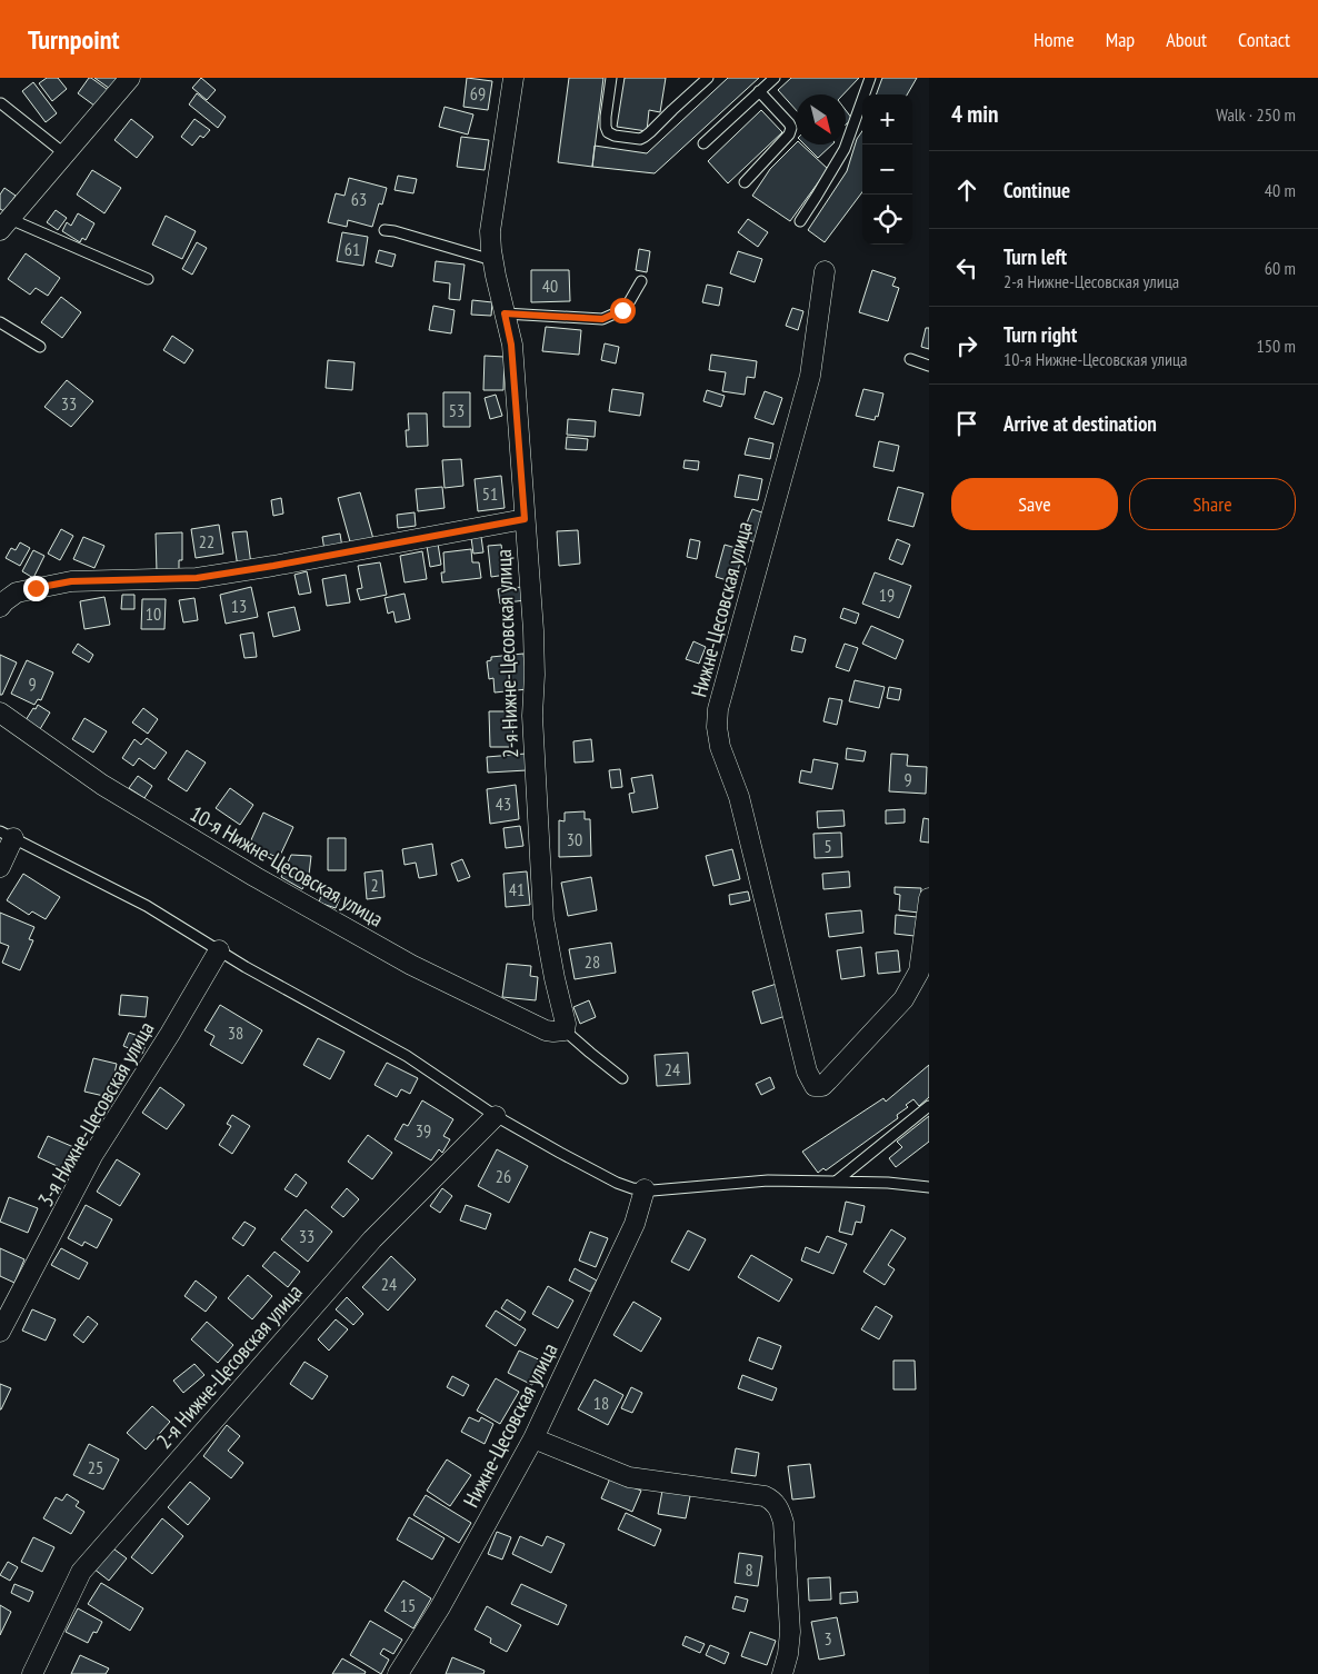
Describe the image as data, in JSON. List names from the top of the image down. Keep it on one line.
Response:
{"streets":{"street":["Нижне-Цесовская улица","2-я Нижне-Цесовская улица","10-я Нижне-Цесовская улица","3-я Нижне-Цесовская улица"]},"crossings":[["2-я Нижне-Цесовская улица","10-я Нижне-Цесовская улица"]],"house_numbers":["69","63","61","40","33","53","51","22","19","13","10","9","9","43","30","5","2","41","28","38","24","39","26","33","24","18","25","8","15","3"],"north":"bottom right","page":{"header":"Turnpoint","nav":["Home","Map","About","Contact"],"heading":["4 min","Walk · 250 m"],"map_buttons":["+","−"],"list":[["Continue","40 m"],["Turn left","2-я Нижне-Цесовская улица","60 m"],["Turn right","10-я Нижне-Цесовская улица","150 m"],"Arrive at destination"],"buttons":["Save","Share"]}}
